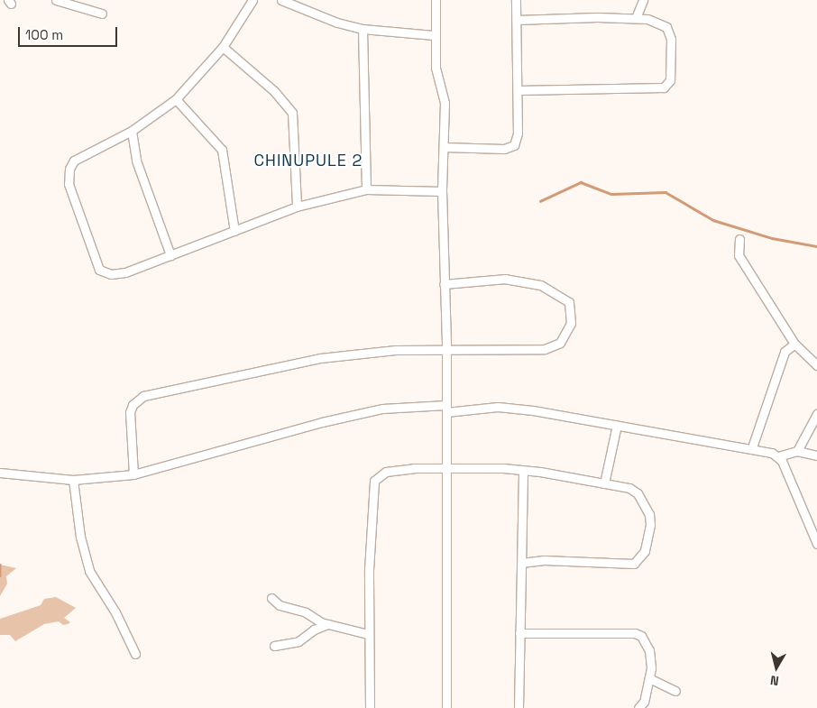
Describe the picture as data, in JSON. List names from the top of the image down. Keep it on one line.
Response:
{"districts":["CHINUPULE 2"],"scale_bar":"100 m","north":"bottom"}
